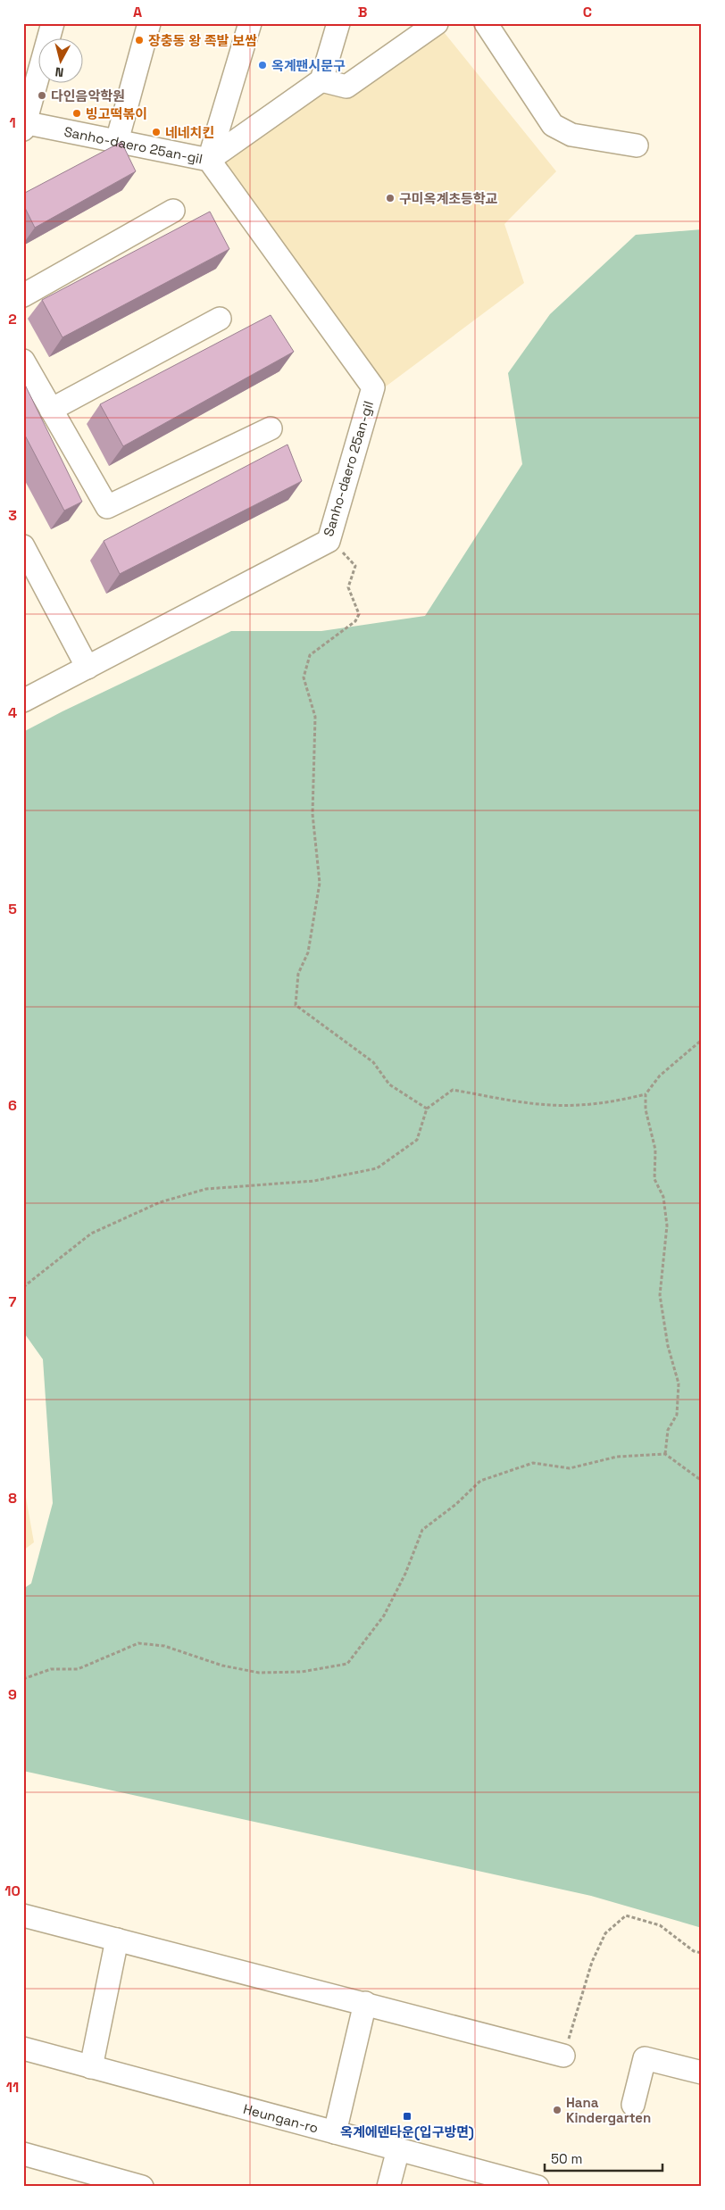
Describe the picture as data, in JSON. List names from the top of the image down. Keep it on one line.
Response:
{"streets":{"street":["Sanho-daero 25an-gil","Heungan-ro"]},"places":{"other":["장충동 왕 족발 보쌈","옥계팬시문구","다인음악학원","빙고떡볶이","네네치킨","구미옥계초등학교","Hana Kindergarten"],"transit":["옥계에덴타운(입구방면)"]},"scale_bar":"50 m","north":"bottom","grid":{"columns":["A","B","C"],"rows":["1","2","3","4","5","6","7","8","9","10","11"]}}
